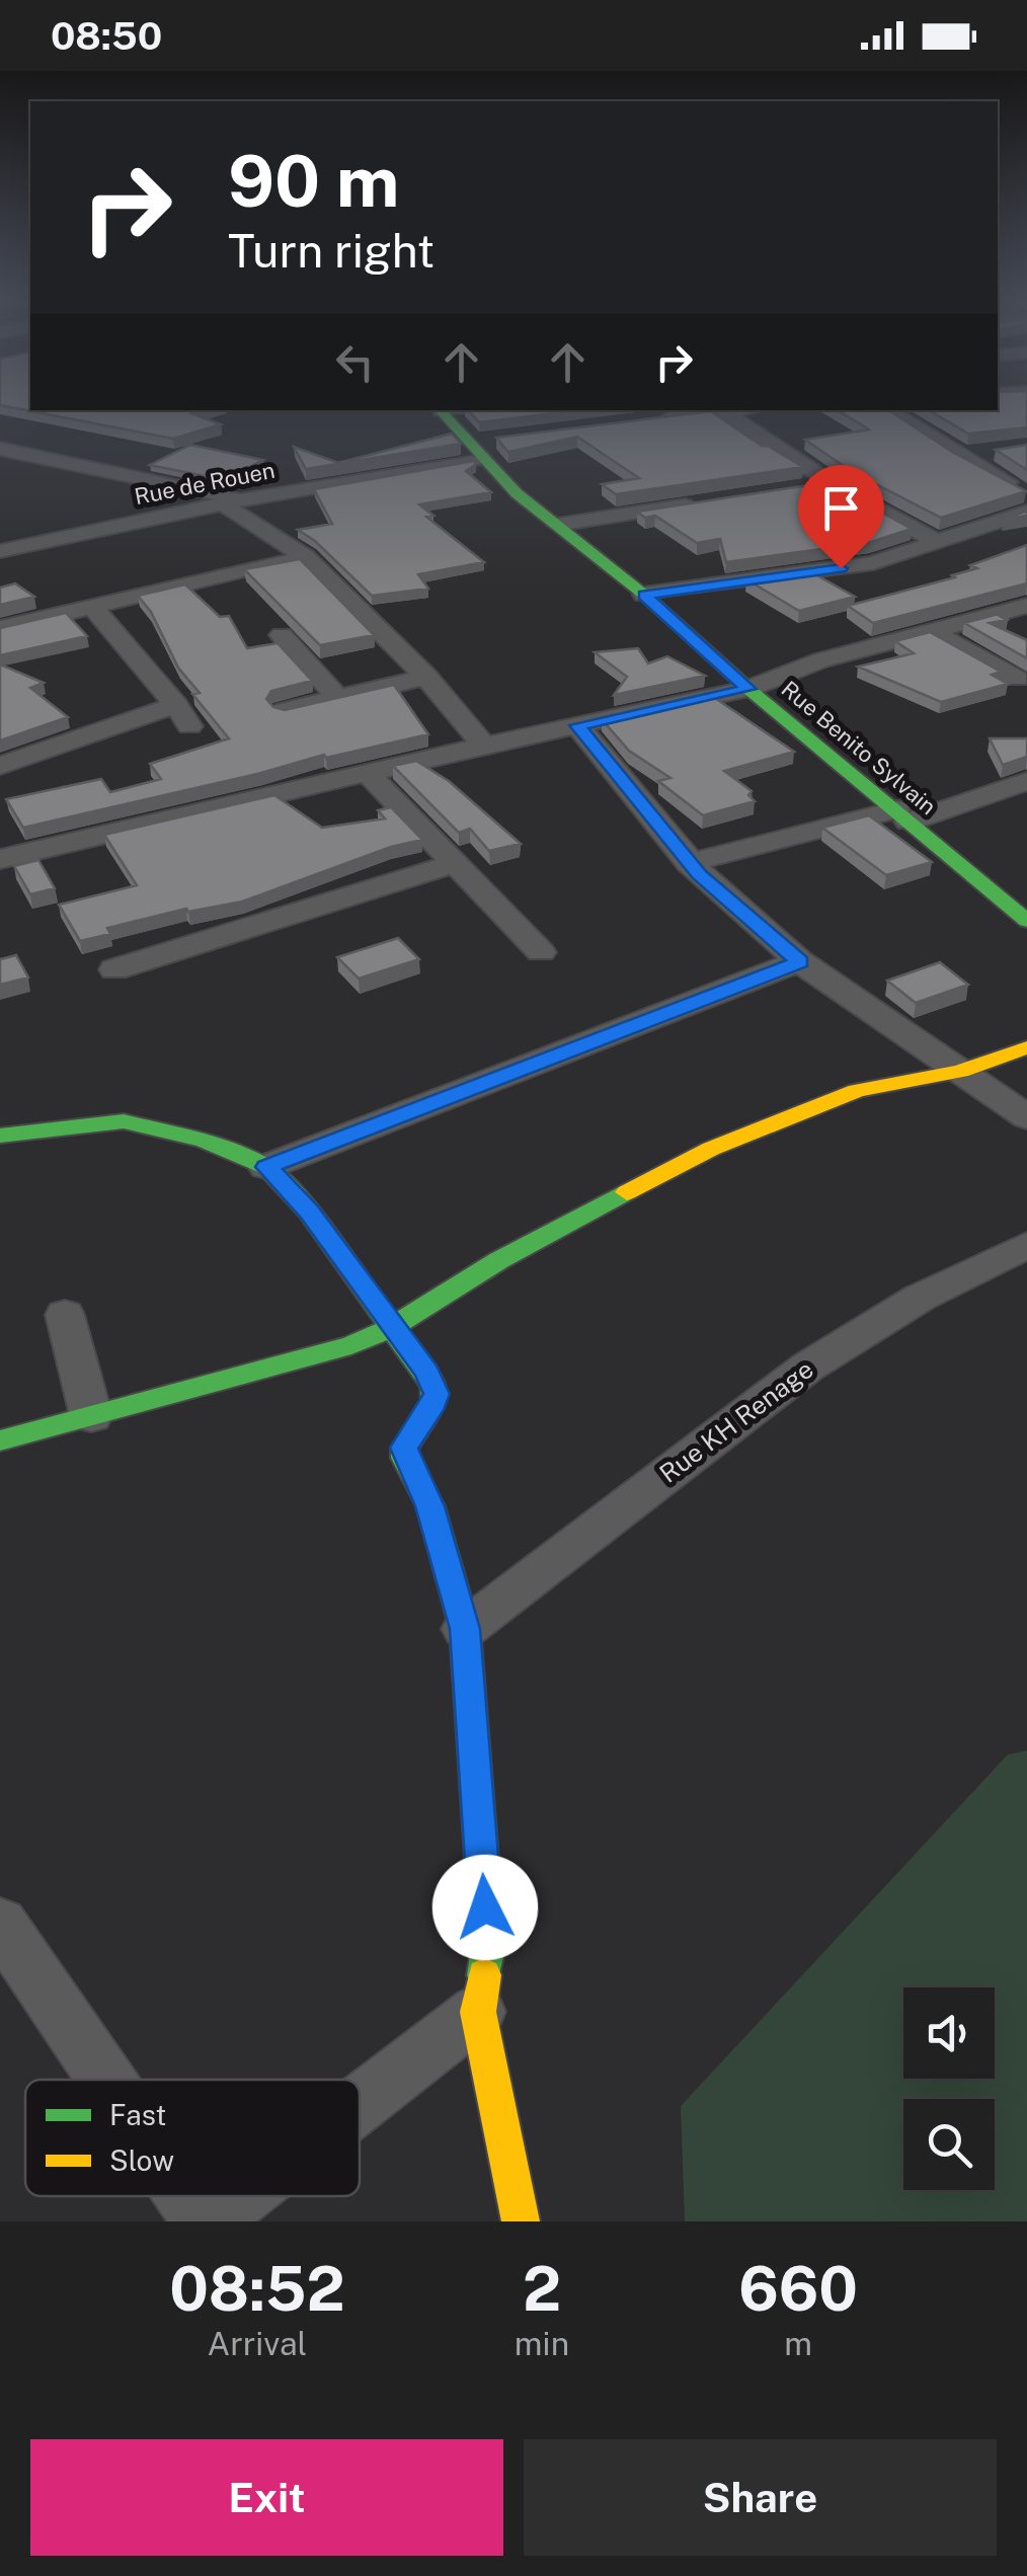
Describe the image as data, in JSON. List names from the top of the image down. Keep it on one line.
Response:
{"streets":{"street":["Rue de Rouen","Rue Benito Sylvain","Rue KH Renage"]},"crossings":[["Rue de Rouen","Rue Benito Sylvain"]],"legend":["Fast","Slow"],"page":{"status":"08:50","turn":["90 m","Turn right"],"eta":["08:52","Arrival","2","min","660","m"],"buttons":["Exit","Share"]}}
